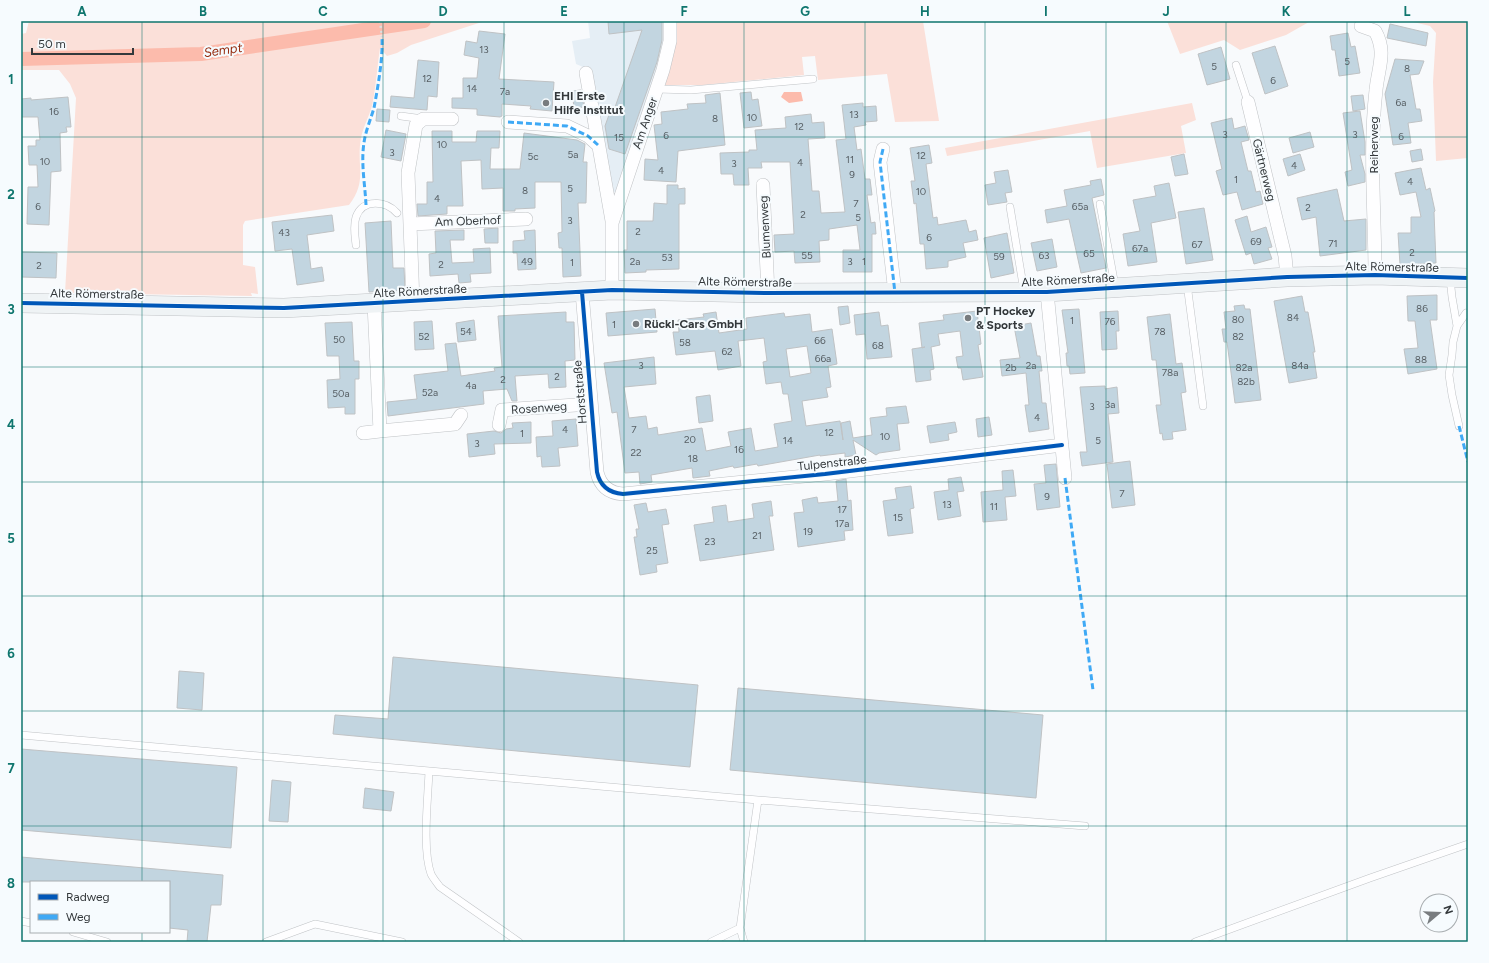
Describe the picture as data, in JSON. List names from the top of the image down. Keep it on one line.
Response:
{"streets":{"main road":["Alte Römerstraße"],"street":["Am Anger","Reiherweg","Gärtnerweg","Am Oberhof","Blumenweg","Horststraße","Rosenweg","Tulpenstraße"]},"crossings":[["Am Anger","Alte Römerstraße"],["Reiherweg","Alte Römerstraße"],["Gärtnerweg","Alte Römerstraße"],["Blumenweg","Alte Römerstraße"],["Alte Römerstraße","Horststraße"],["Horststraße","Rosenweg"],["Horststraße","Tulpenstraße"]],"water":["Sempt"],"places":["EHI Erste Hilfe Institut","PT Hockey & Sports","Rückl-Cars GmbH"],"house_numbers":["13","5","5","8","12","6","14","7a","6a","16","13","10","8","12","3","3","6","6","15","10","3","5a","12","5c","11","10","4","3","4","4","9","1","4","5","8","10","4","7","6","65a","2","2","5","3","2","43","6","69","71","67","67a","2","65","55","63","59","53","49","2a","3","1","1","2","2","86","84","80","1","76","1","54","78","52","82","50","66","58","68","62","66a","88","3","2a","84a","2b","82a","78a","2","2","82b","4a","52a","50a","3a","3","4","4","7","12","1","10","20","14","5","3","16","22","18","7","9","13","11","17","15","17a","19","21","23","25"],"legend":["Radweg","Weg"],"scale_bar":"50 m","north":"right","grid":{"columns":["A","B","C","D","E","F","G","H","I","J","K","L"],"rows":["1","2","3","4","5","6","7","8"]}}
